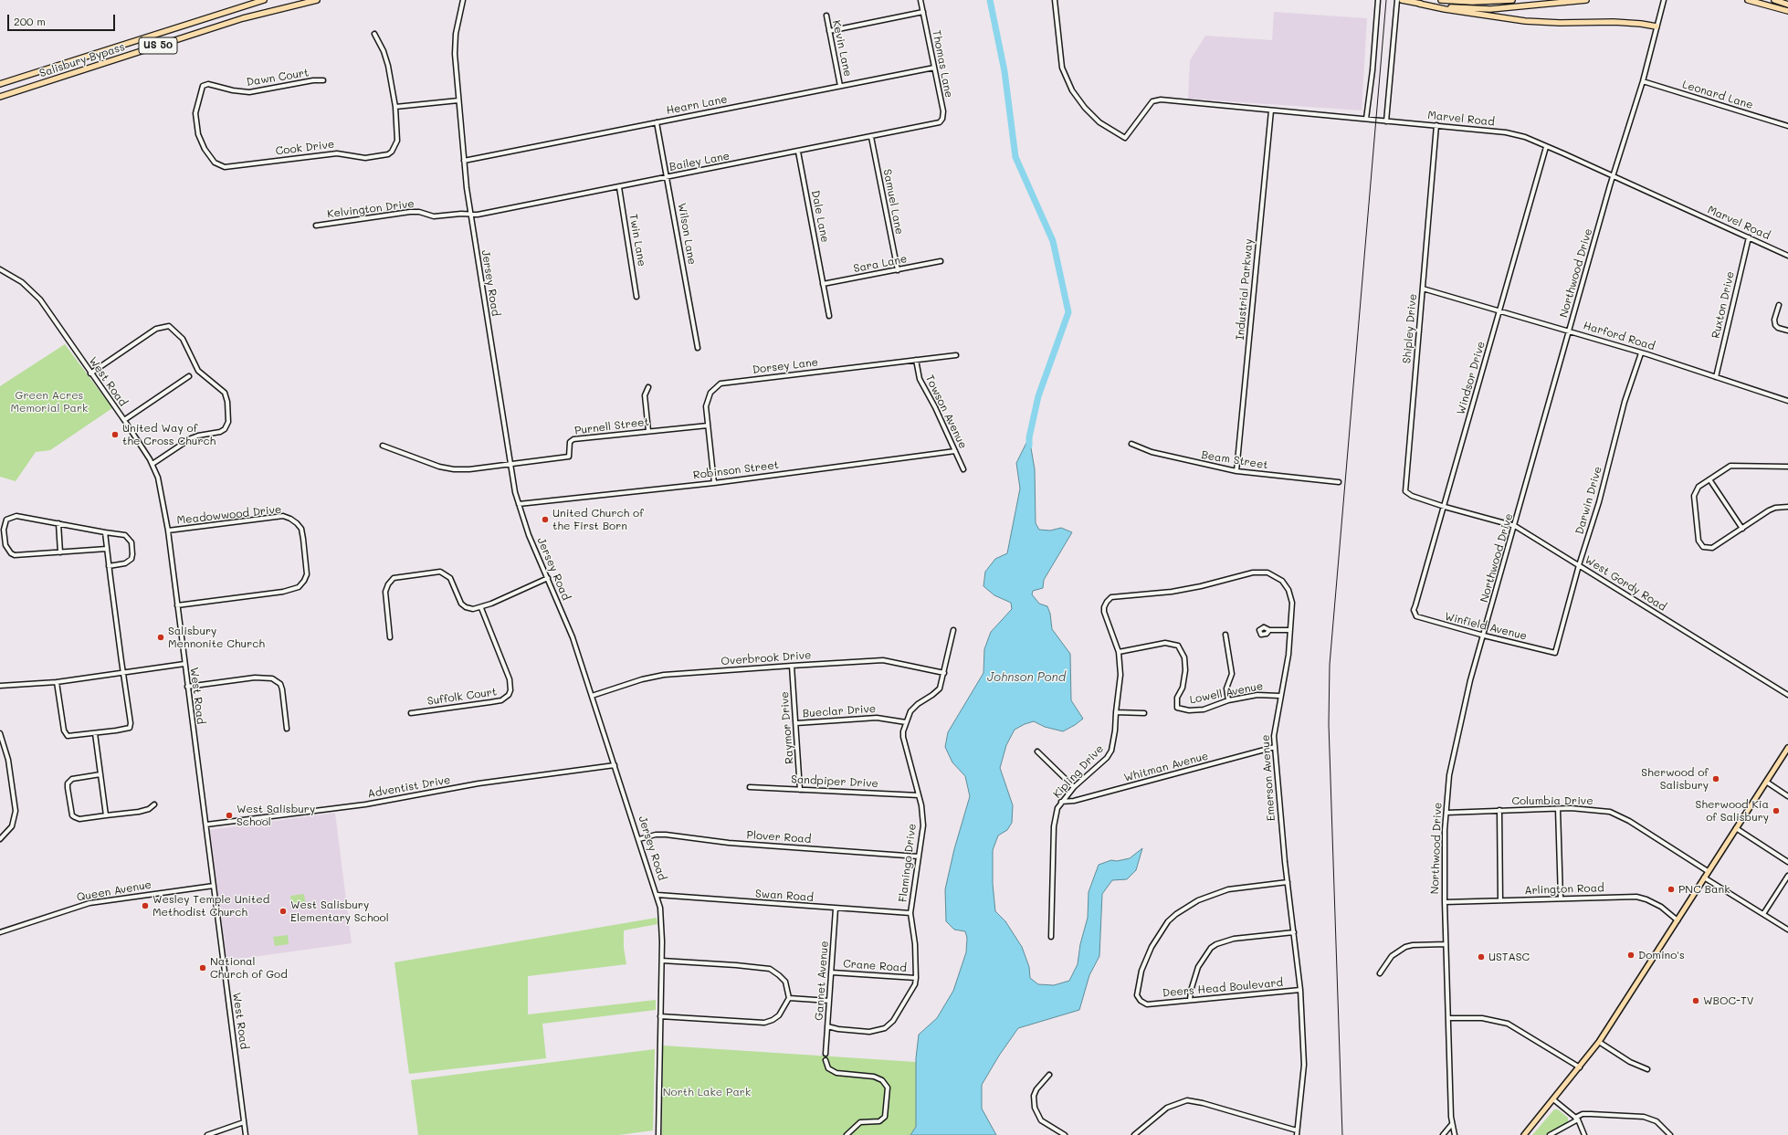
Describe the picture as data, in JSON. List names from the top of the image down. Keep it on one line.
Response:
{"streets":{"highway":["US 50","Salisbury Bypass"],"street":["Kevin Lane","Thomas Lane","Dawn Court","Leonard Lane","Hearn Lane","Marvel Road","Cook Drive","Bailey Lane","Samuel Lane","Kelvington Drive","Dale Lane","Wilson Lane","Twin Lane","Sara Lane","Northwood Drive","Jersey Road","Industrial Parkway","Ruxton Drive","Shipley Drive","Harford Road","Dorsey Lane","Windsor Drive","West Road","Towson Avenue","Purnell Street","Beam Street","Robinson Street","Darwin Drive","Meadowwood Drive","West Gordy Road","Winfield Avenue","Overbrook Drive","Lowell Avenue","Suffolk Court","Bueclar Drive","Raymor Drive","Whitman Avenue","Kipling Drive","Emerson Avenue","Sandpiper Drive","Adventist Drive","Columbia Drive","Plover Road","Flamingo Drive","Arlington Road","Queen Avenue","Swan Road","Crane Road","Gannet Avenue","Deers Head Boulevard"]},"crossings":[["Kevin Lane","Hearn Lane"],["Thomas Lane","Hearn Lane"],["Thomas Lane","Bailey Lane"],["Dawn Court","Cook Drive"],["Leonard Lane","Northwood Drive"],["Hearn Lane","Wilson Lane"],["Hearn Lane","Jersey Road"],["Marvel Road","Northwood Drive"],["Marvel Road","Industrial Parkway"],["Marvel Road","Ruxton Drive"],["Marvel Road","Shipley Drive"],["Marvel Road","Windsor Drive"],["Bailey Lane","Samuel Lane"],["Bailey Lane","Kelvington Drive"],["Bailey Lane","Dale Lane"],["Bailey Lane","Wilson Lane"],["Bailey Lane","Twin Lane"],["Bailey Lane","Jersey Road"],["Samuel Lane","Sara Lane"],["Kelvington Drive","Jersey Road"],["Dale Lane","Sara Lane"],["Northwood Drive","Harford Road"],["Northwood Drive","West Gordy Road"],["Northwood Drive","Winfield Avenue"],["Northwood Drive","Columbia Drive"],["Northwood Drive","Arlington Road"],["Jersey Road","Purnell Street"],["Jersey Road","Robinson Street"],["Jersey Road","Overbrook Drive"],["Jersey Road","Adventist Drive"],["Jersey Road","Plover Road"],["Jersey Road","Swan Road"],["Industrial Parkway","Beam Street"],["Ruxton Drive","Harford Road"],["Shipley Drive","Harford Road"],["Shipley Drive","Windsor Drive"],["Shipley Drive","West Gordy Road"],["Harford Road","Windsor Drive"],["Harford Road","Darwin Drive"],["Dorsey Lane","Towson Avenue"],["Dorsey Lane","Purnell Street"],["Dorsey Lane","Robinson Street"],["Windsor Drive","West Gordy Road"],["Windsor Drive","Winfield Avenue"],["West Road","Meadowwood Drive"],["West Road","Adventist Drive"],["West Road","Queen Avenue"],["Towson Avenue","Robinson Street"],["Darwin Drive","West Gordy Road"],["Darwin Drive","Winfield Avenue"],["Overbrook Drive","Raymor Drive"],["Overbrook Drive","Flamingo Drive"],["Lowell Avenue","Kipling Drive"],["Lowell Avenue","Emerson Avenue"],["Bueclar Drive","Raymor Drive"],["Bueclar Drive","Flamingo Drive"],["Raymor Drive","Sandpiper Drive"],["Whitman Avenue","Kipling Drive"],["Whitman Avenue","Emerson Avenue"],["Kipling Drive","Emerson Avenue"],["Emerson Avenue","Deers Head Boulevard"],["Sandpiper Drive","Flamingo Drive"],["Plover Road","Flamingo Drive"],["Flamingo Drive","Swan Road"],["Flamingo Drive","Crane Road"],["Flamingo Drive","Gannet Avenue"],["Swan Road","Gannet Avenue"],["Crane Road","Gannet Avenue"]],"water":["Johnson Pond"],"parks":["Green Acres Memorial Park","North Lake Park"],"places":["United Way of the Cross Church","United Church of the First Born","Salisbury Mennonite Church","Sherwood of Salisbury","Sherwood Kia of Salisbury","West Salisbury School","PNC Bank","Wesley Temple United Methodist Church","West Salisbury Elementary School","Domino's","USTASC","National Church of God","WBOC-TV"],"scale_bar":"200 m"}
